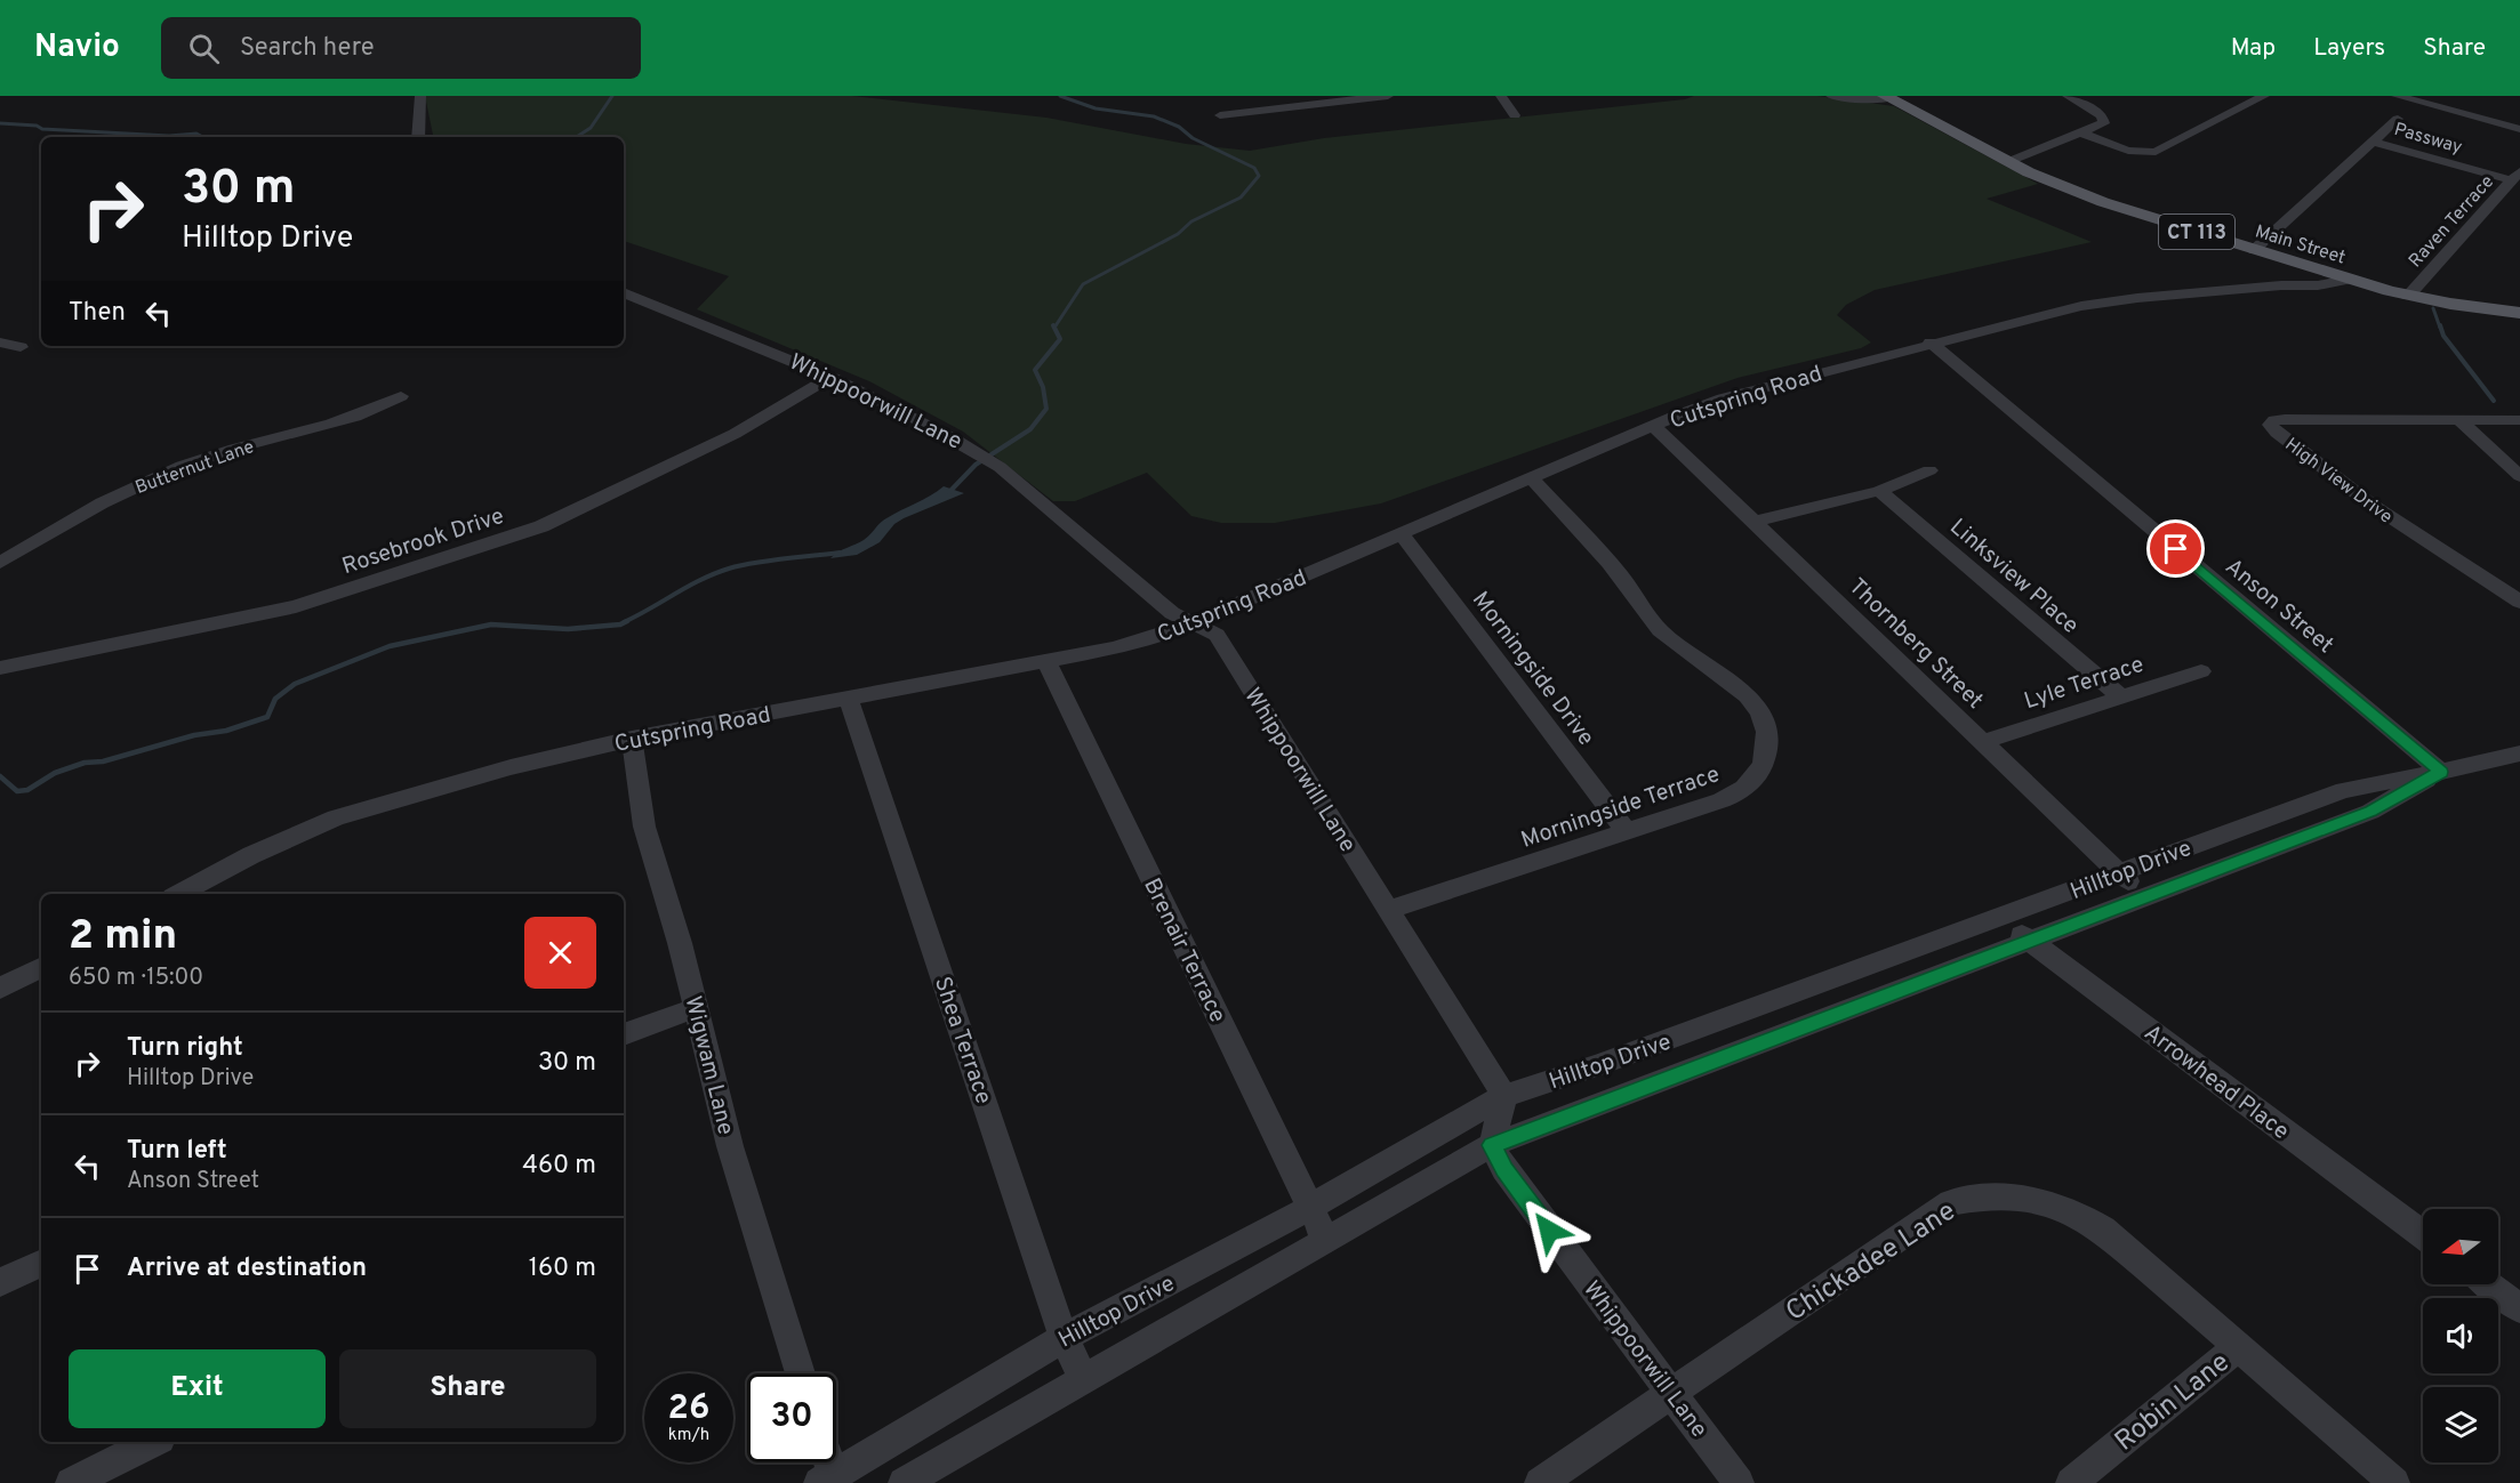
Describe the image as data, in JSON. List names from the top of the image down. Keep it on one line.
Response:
{"streets":{"main road":["CT 113","Main Street"],"street":["Passway","Raven Terrace","Cutspring Road","Whippoorwill Lane","Butternut Lane","High View Drive","Rosebrook Drive","Linksview Place","Anson Street","Thornberg Street","Morningside Drive","Lyle Terrace","Morningside Terrace","Hilltop Drive","Brenair Terrace","Shea Terrace","Wigwam Lane","Arrowhead Place","Chickadee Lane","Robin Lane"]},"crossings":[["Passway","Raven Terrace"],["Raven Terrace","Main Street"],["Main Street","Cutspring Road"],["Cutspring Road","Whippoorwill Lane"],["Cutspring Road","Anson Street"],["Cutspring Road","Thornberg Street"],["Cutspring Road","Morningside Drive"],["Cutspring Road","Morningside Terrace"],["Cutspring Road","Brenair Terrace"],["Cutspring Road","Shea Terrace"],["Cutspring Road","Wigwam Lane"],["Whippoorwill Lane","Rosebrook Drive"],["Whippoorwill Lane","Morningside Terrace"],["Whippoorwill Lane","Hilltop Drive"],["Whippoorwill Lane","Chickadee Lane"],["Linksview Place","Lyle Terrace"],["Anson Street","Hilltop Drive"],["Thornberg Street","Lyle Terrace"],["Thornberg Street","Hilltop Drive"],["Morningside Drive","Morningside Terrace"],["Hilltop Drive","Brenair Terrace"],["Hilltop Drive","Shea Terrace"],["Hilltop Drive","Arrowhead Place"],["Chickadee Lane","Robin Lane"]],"north":"left","page":{"header":"Navio","search":"Search here","nav":["Map","Layers","Share"],"turn":["30 m","Hilltop Drive"],"then":"Then","heading":["2 min","650 m · 15:00"],"list":[{"name":"Turn right","note":"Hilltop Drive","value":"30 m"},{"name":"Turn left","note":"Anson Street","value":"460 m"},{"name":"Arrive at destination","value":"160 m"}],"buttons":["Exit","Share"],"speed":"26 km/h","limit":"30"}}
